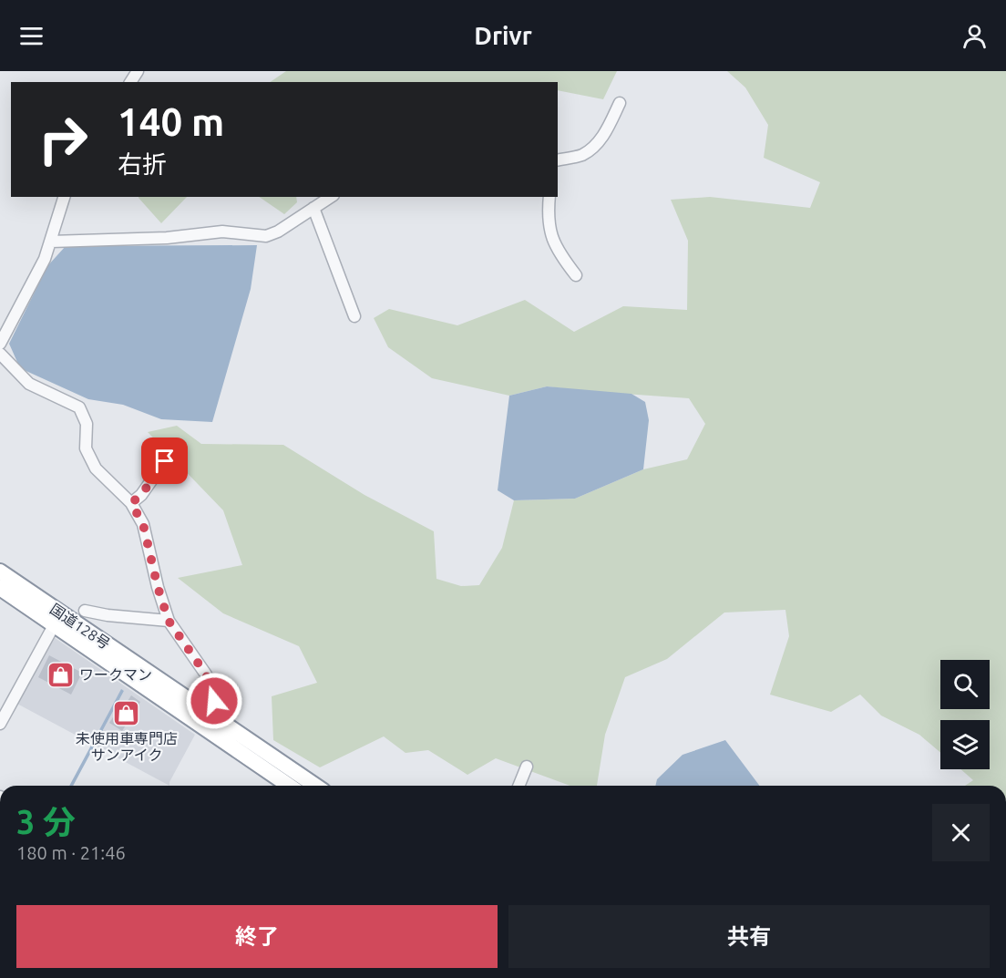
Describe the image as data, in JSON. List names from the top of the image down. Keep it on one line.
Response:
{"streets":{"highway":["国道128号"]},"places":{"shop":["ワークマン","未使用車専門店 サンアイク"]},"page":{"header":"Drivr","turn":["140 m","右折"],"heading":["3 分","180 m · 21:46"],"buttons":["終了","共有"]}}
